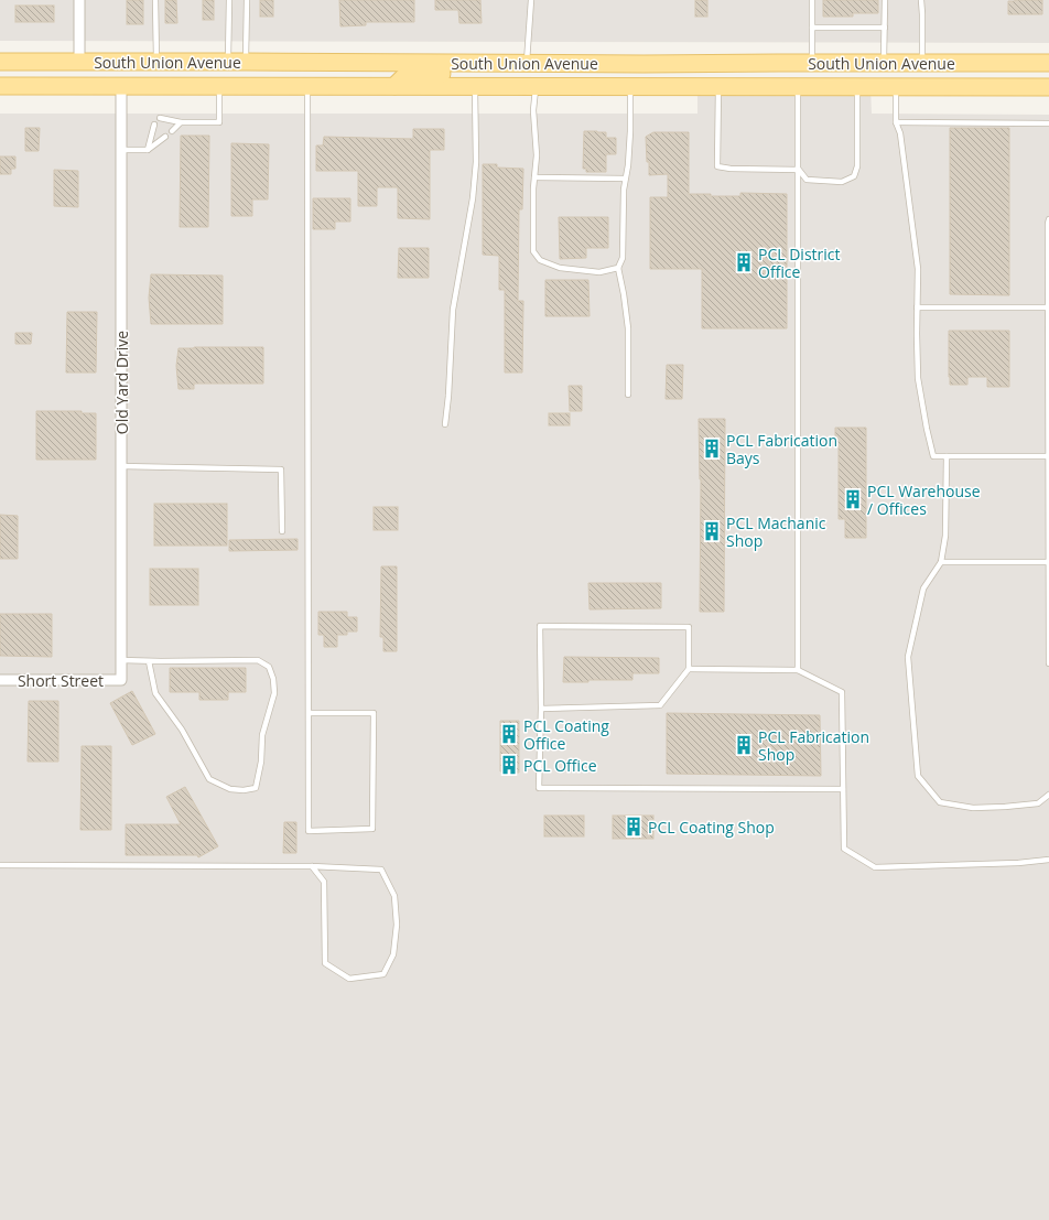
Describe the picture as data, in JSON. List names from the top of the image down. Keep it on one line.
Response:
{"streets":{"main road":["South Union Avenue"],"street":["Old Yard Drive","Short Street"]},"crossings":[["South Union Avenue","Old Yard Drive"],["Old Yard Drive","Short Street"]],"places":{"building":["PCL District Office","PCL Fabrication Bays","PCL Warehouse / Offices","PCL Machanic Shop","PCL Coating Office","PCL Fabrication Shop","PCL Office","PCL Coating Shop"]}}
